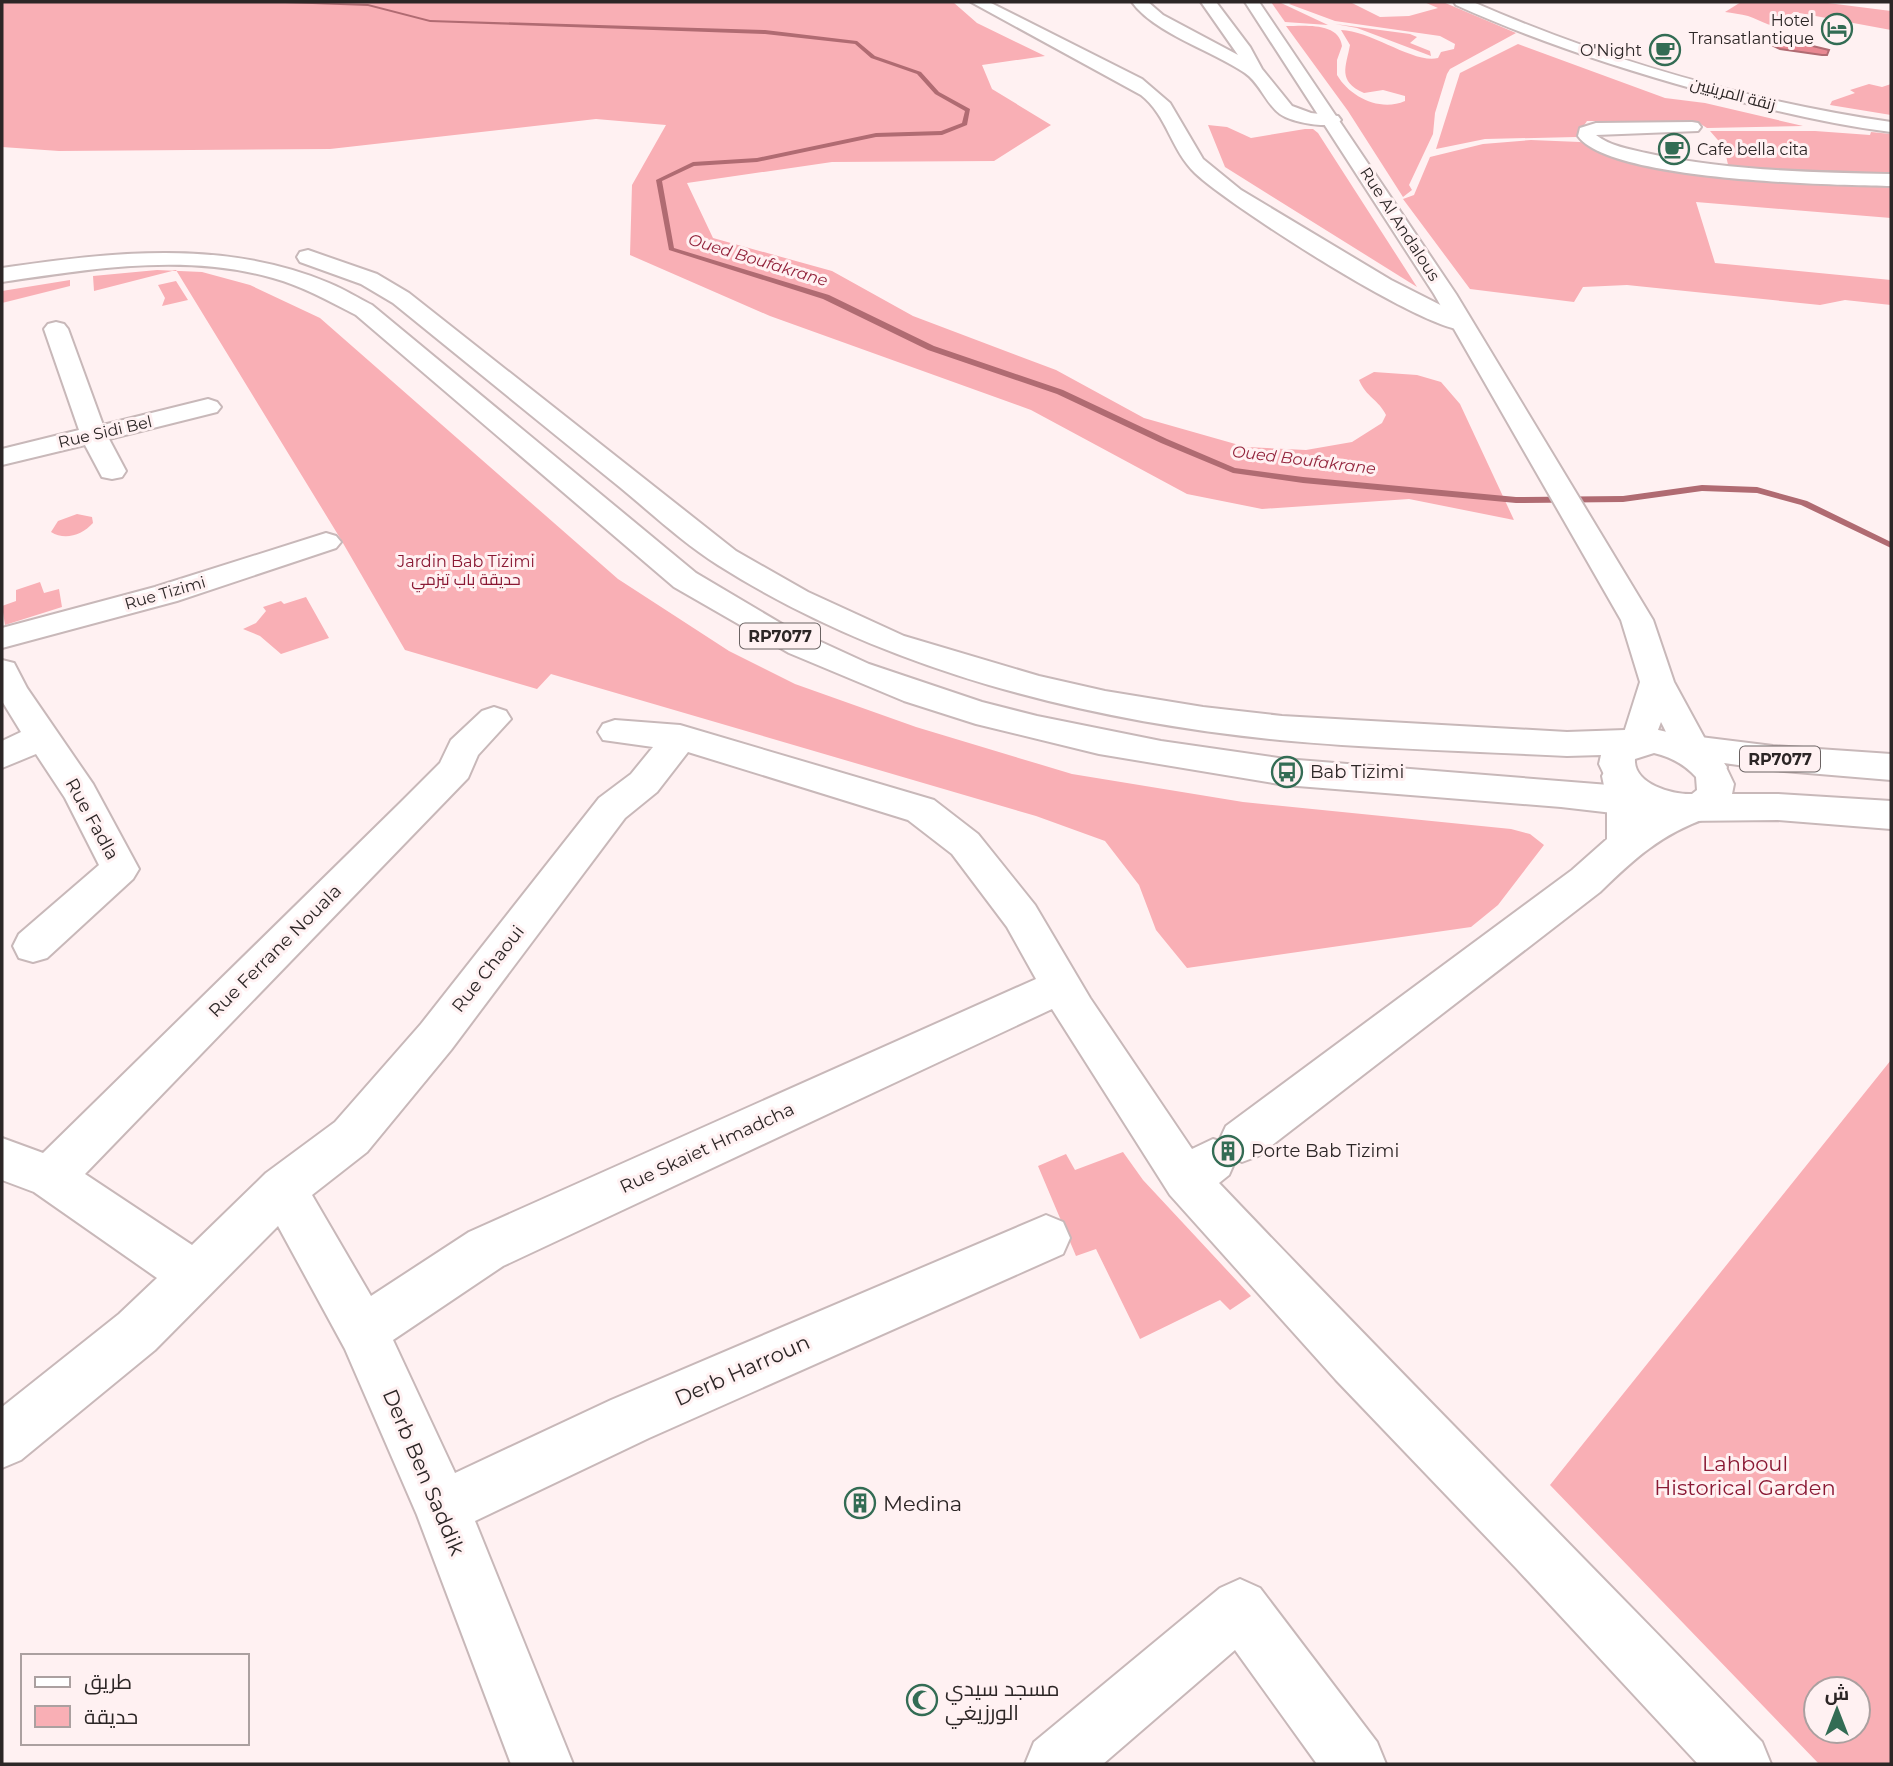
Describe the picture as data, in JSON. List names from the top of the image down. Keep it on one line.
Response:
{"streets":{"street":["زنقة المرينيين","Rue Al Andalous","Rue Sidi Bel","Rue Tizimi","RP7077","Rue Fadla","Rue Ferrane Nouala","Rue Chaoui","Rue Skaiet Hmadcha","Derb Harroun","Derb Ben Saddik"]},"crossings":[["Rue Al Andalous","RP7077"],["Rue Chaoui","Derb Ben Saddik"],["Rue Skaiet Hmadcha","Derb Ben Saddik"],["Derb Harroun","Derb Ben Saddik"]],"water":["Oued Boufakrane"],"parks":["Jardin Bab Tizimi حديقة باب تيزمي","Lahboul Historical Garden"],"places":{"hotel":["Hotel Transatlantique"],"cafe":["O'Night","Cafe bella cita"],"bus stop":["Bab Tizimi"],"building":["Porte Bab Tizimi","Medina"],"mosque":["مسجد سيدي الورزيغي"]},"legend":["طريق","حديقة"],"north":"top"}
